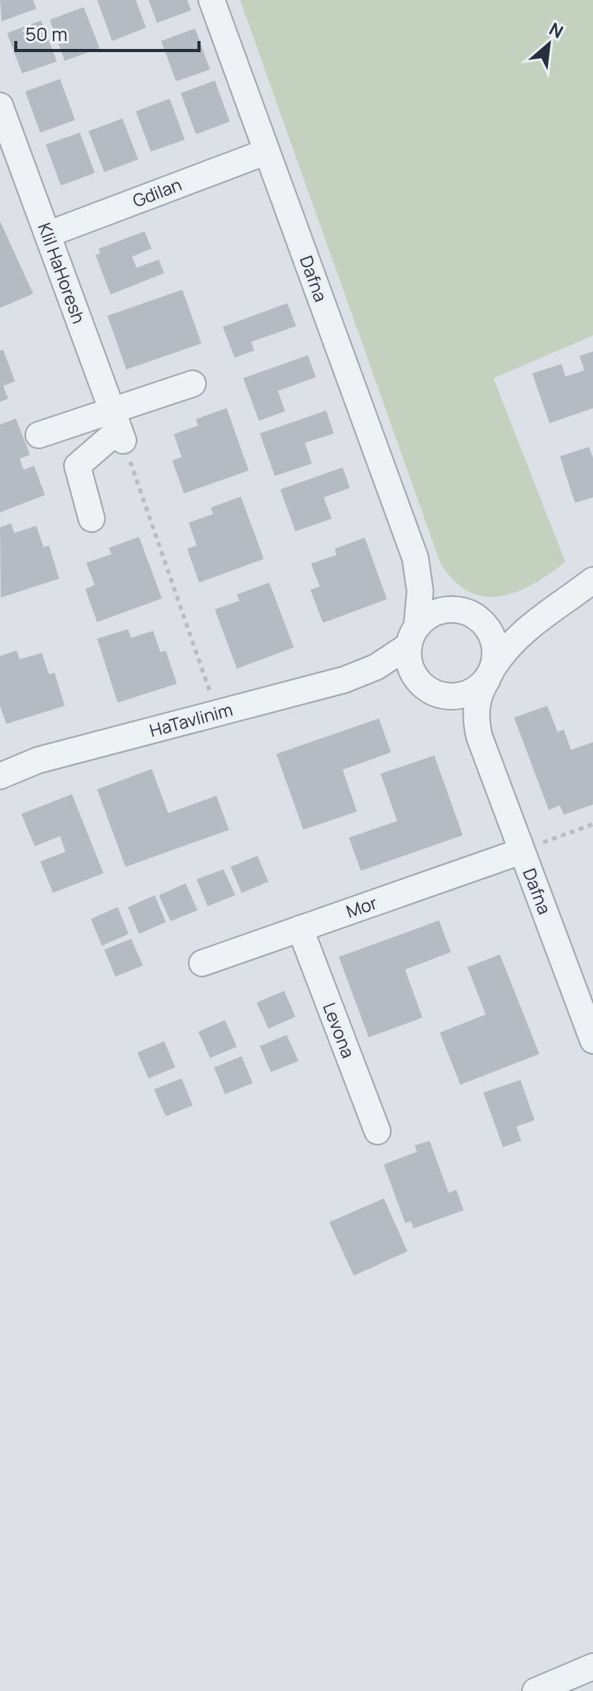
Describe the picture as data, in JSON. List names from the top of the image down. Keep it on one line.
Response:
{"streets":{"street":["Gdilan","Klil HaHoresh","Dafna","HaTavlinim","Mor","Levona"]},"crossings":[["Gdilan","Klil HaHoresh"],["Gdilan","Dafna"],["Dafna","HaTavlinim"],["Dafna","Mor"],["Mor","Levona"]],"scale_bar":"50 m","north":"top right"}
